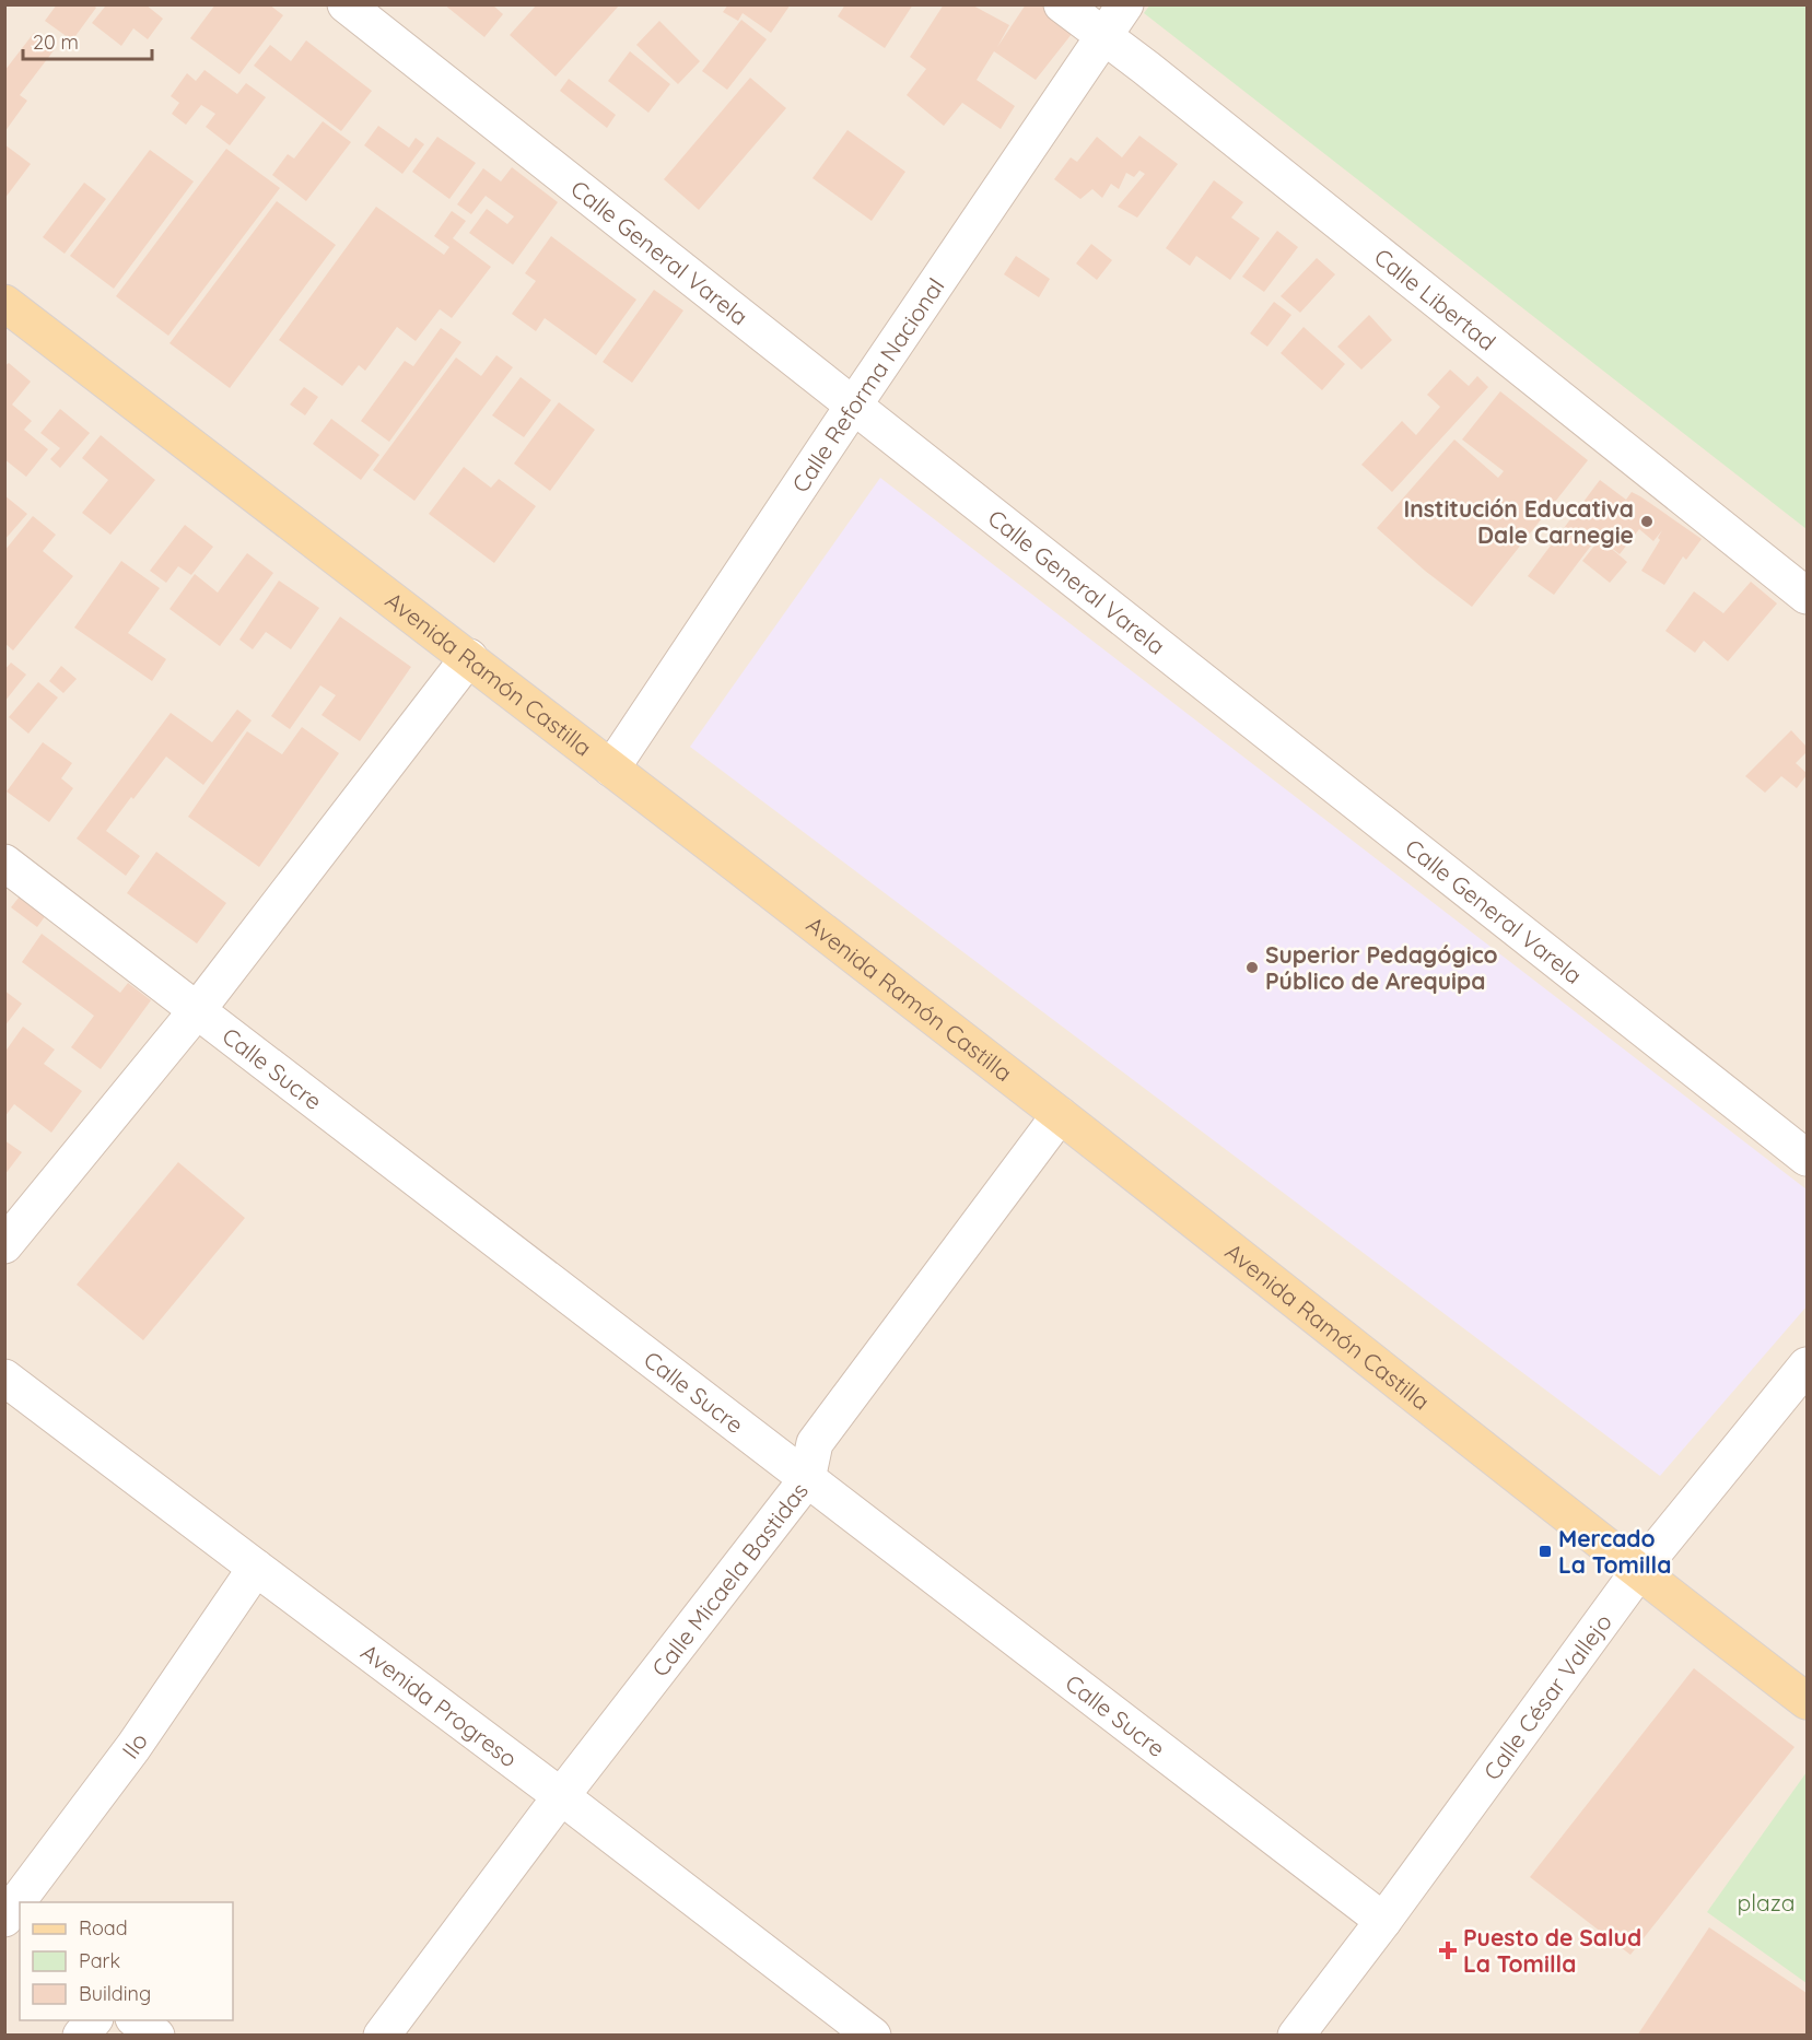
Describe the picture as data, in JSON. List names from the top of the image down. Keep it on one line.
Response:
{"streets":{"main road":["Avenida Ramón Castilla"],"street":["Calle General Varela","Calle Libertad","Calle Reforma Nacional","Calle Sucre","Calle Micaela Bastidas","Calle César Vallejo","Avenida Progreso","Ilo"]},"crossings":[["Calle General Varela","Calle Reforma Nacional"],["Calle Libertad","Calle Reforma Nacional"],["Calle Reforma Nacional","Avenida Ramón Castilla"],["Avenida Ramón Castilla","Calle Micaela Bastidas"],["Avenida Ramón Castilla","Calle César Vallejo"],["Calle Sucre","Calle Micaela Bastidas"],["Calle Sucre","Calle César Vallejo"],["Calle Micaela Bastidas","Avenida Progreso"],["Avenida Progreso","Ilo"]],"parks":["plaza"],"places":{"other":["Institución Educativa Dale Carnegie","Superior Pedagógico Público de Arequipa"],"transit":["Mercado La Tomilla"],"health":["Puesto de Salud La Tomilla"]},"legend":["Road","Park","Building"],"scale_bar":"20 m"}
